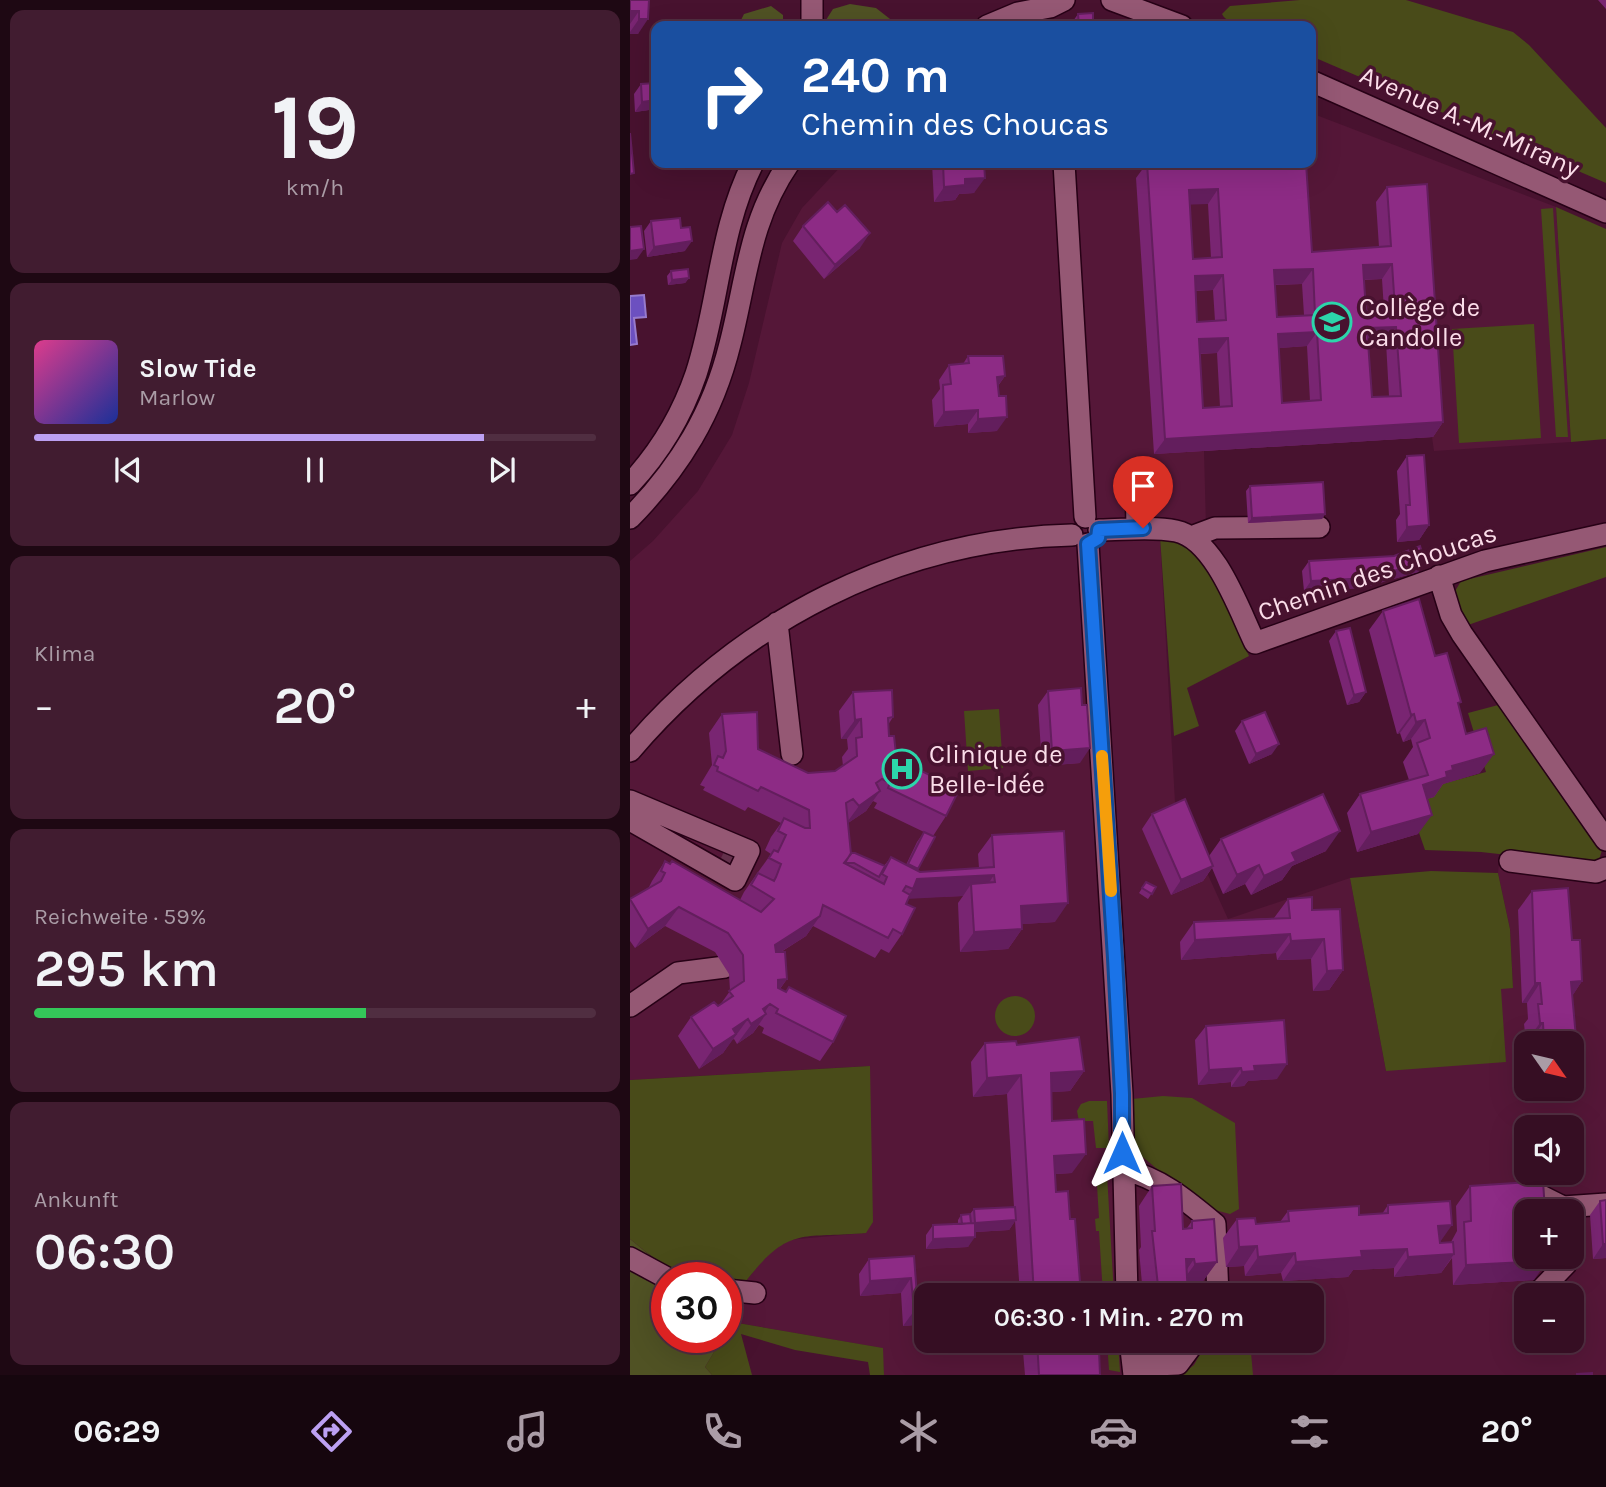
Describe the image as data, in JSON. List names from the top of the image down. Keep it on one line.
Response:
{"streets":{"street":["Avenue A.-M.-Mirany","Chemin des Choucas"]},"places":{"school or university":["Collège de Candolle"],"hospital":["Clinique de Belle-Idée"]},"north":"bottom right","page":{"tile":[["19","km/h"],"Klima",["Reichweite · 59%","295 km"],["Ankunft","06:30"]],"turn":["240 m","Chemin des Choucas"],"song":["Slow Tide","Marlow"],"heat":["−","20°","+"],"map_buttons":["+","−"],"limit":"30","trip":"06:30 · 1 Min. · 270 m","tabs":["06:29","20°"]}}
